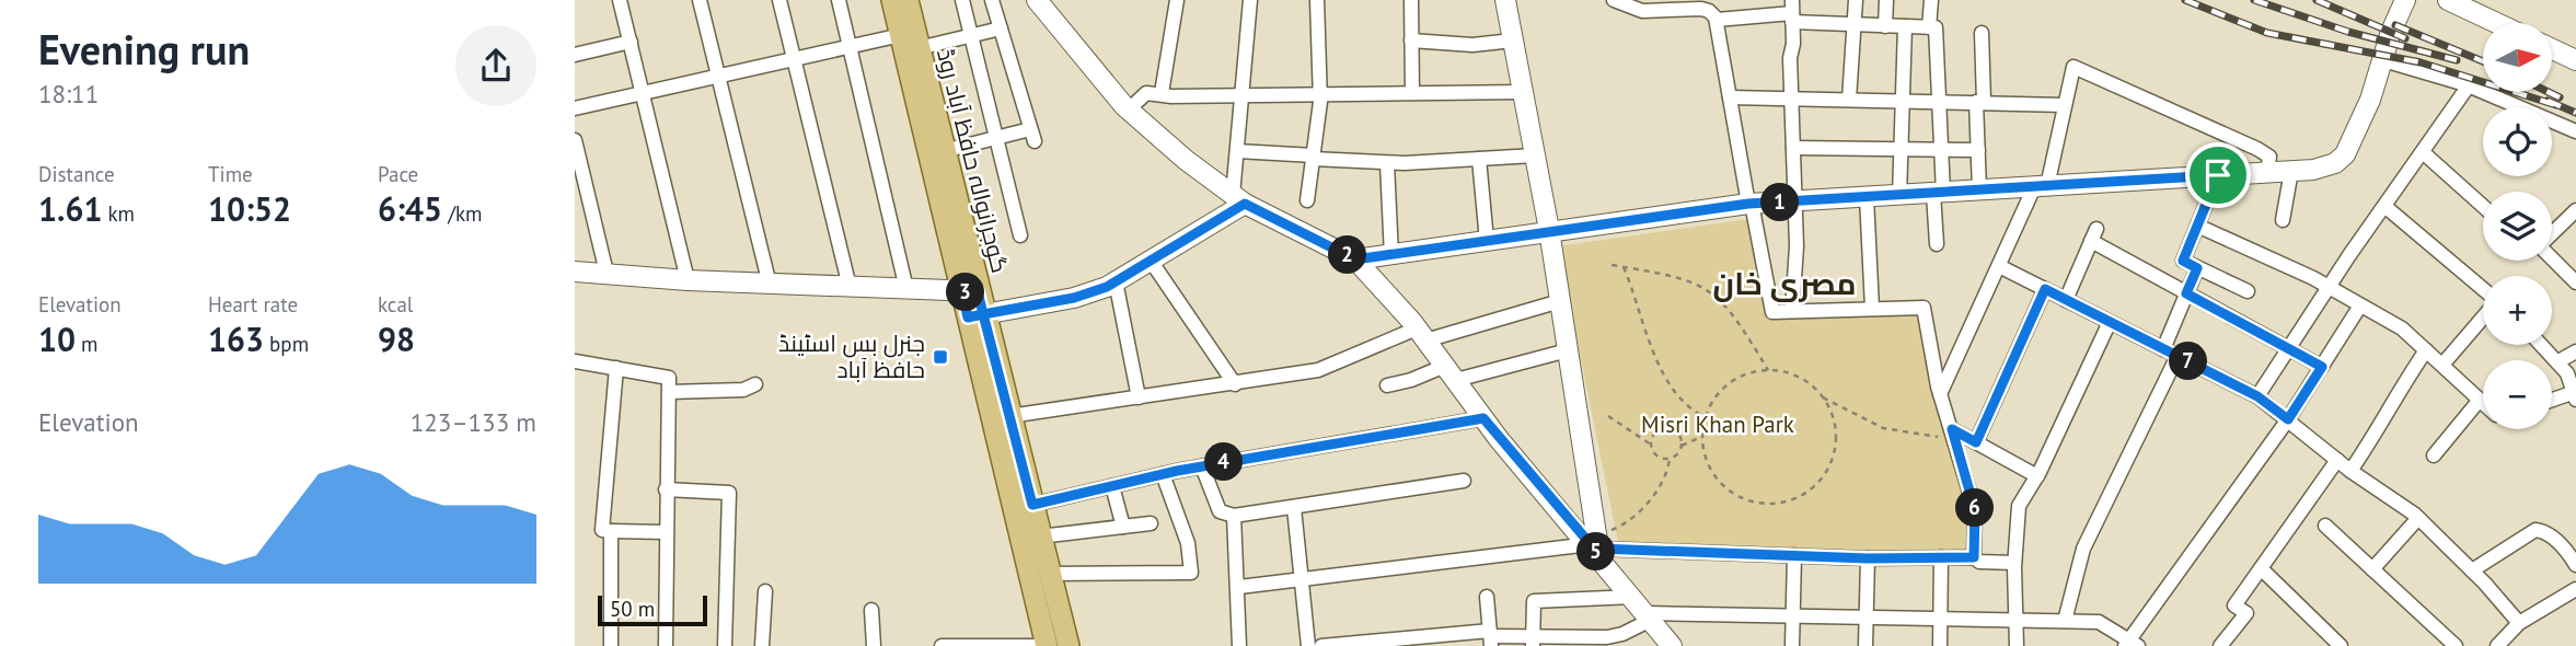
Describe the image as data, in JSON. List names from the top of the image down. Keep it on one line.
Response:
{"streets":{"main road":["گوجرانوالہ حافظ آباد روڈ"]},"districts":["مصری خان"],"parks":["Misri Khan Park"],"places":{"transit":["جنرل بس اسٹینڈ حافظ آباد"]},"scale_bar":"50 m","north":"right","page":{"heading":["Evening run","18:11"],"map_buttons":["+","−"],"stats":[["Distance","1.61 km"],["Time","10:52"],["Pace","6:45 /km"],["Elevation","10 m"],["Heart rate","163 bpm"],["kcal","98"]],"pins":["1","2","3","7","4","6","5"],"chart":["Elevation","123–133 m"],"scale":"50 m"}}
